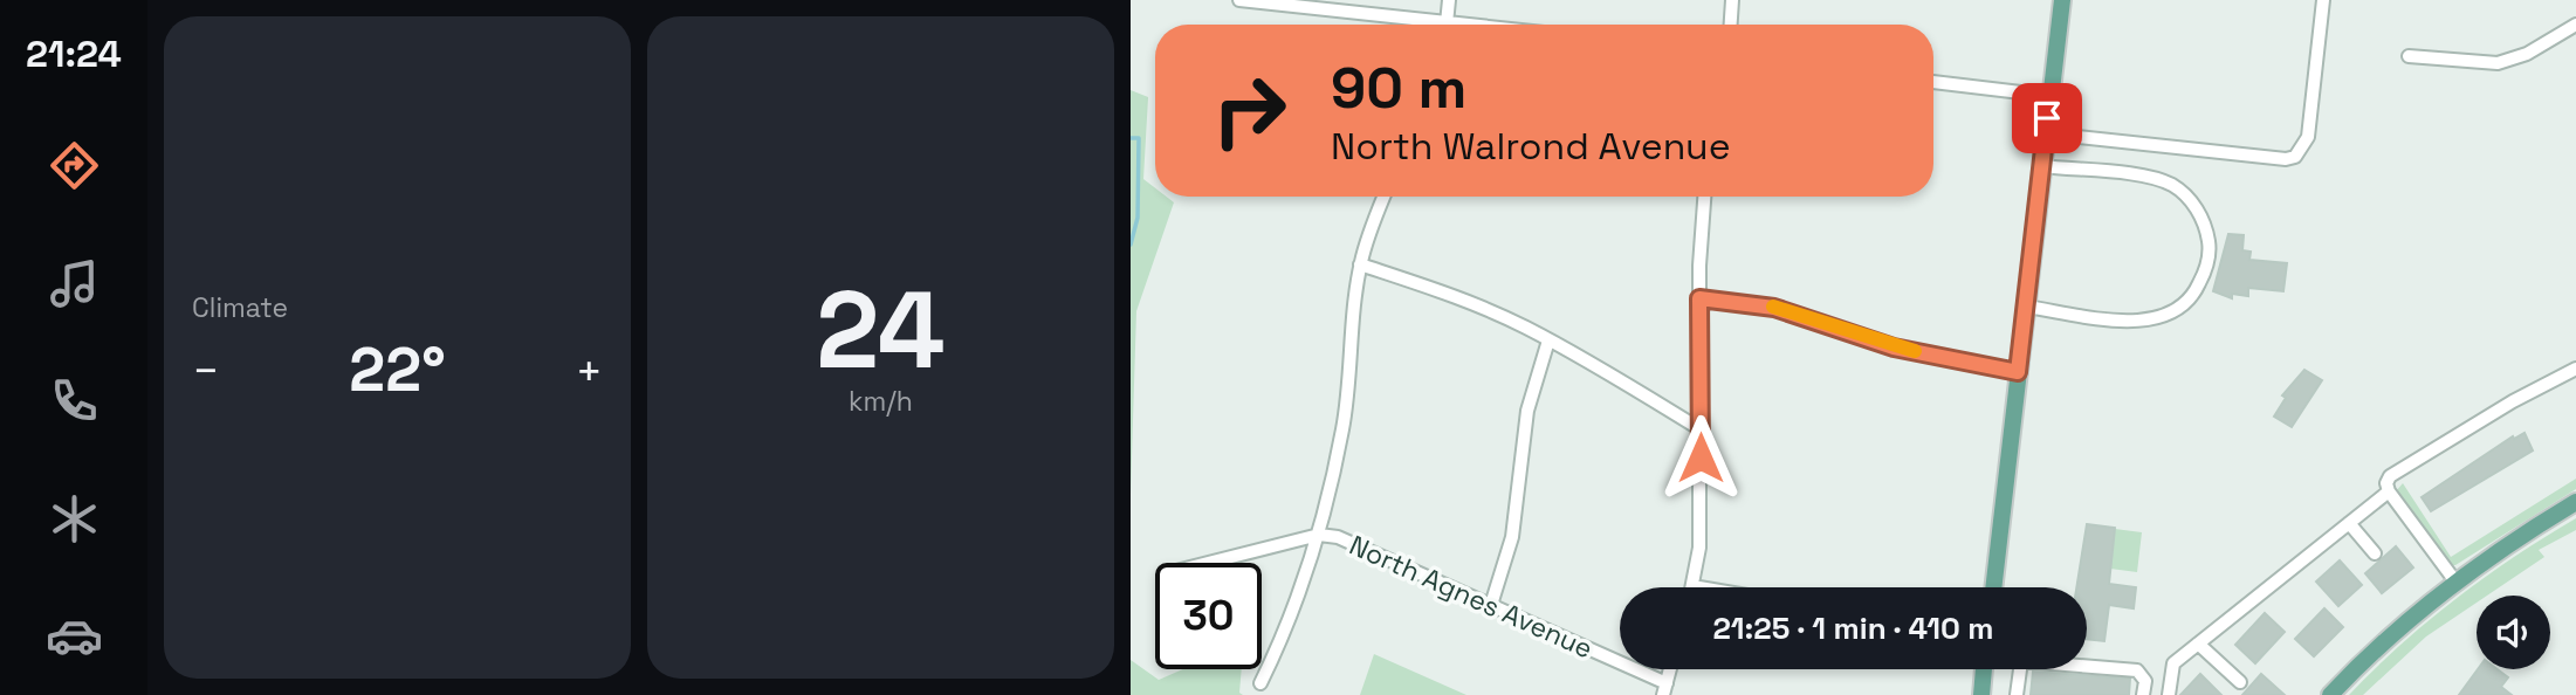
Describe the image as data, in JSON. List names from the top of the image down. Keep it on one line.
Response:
{"streets":{"street":["North Agnes Avenue"]},"page":{"tabs":"21:24","tile":["Climate",["24","km/h"]],"turn":["90 m","North Walrond Avenue"],"heat":["−","22°","+"],"limit":"30","trip":"21:25 · 1 min · 410 m"}}
